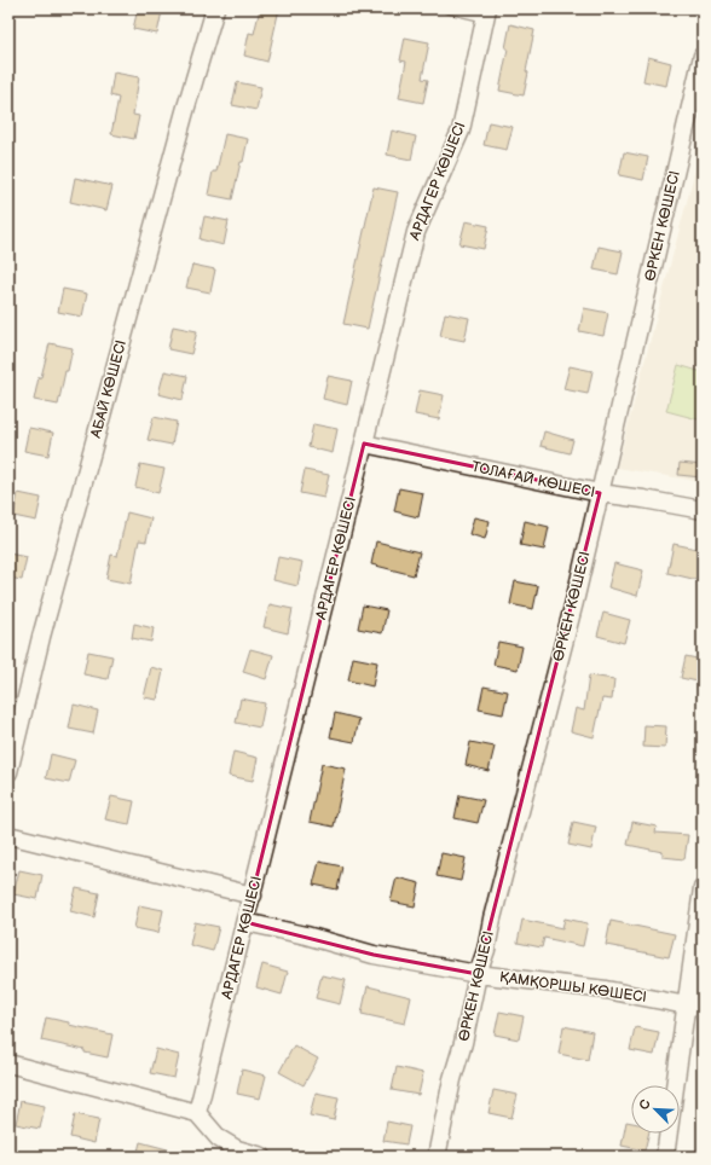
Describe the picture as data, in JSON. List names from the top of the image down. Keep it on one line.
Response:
{"streets":{"street":["АРДАГЕР КӨШЕСІ","ӨРКЕН КӨШЕСІ","АБАЙ КӨШЕСІ","ТОЛАҒАЙ КӨШЕСІ","ҚАМҚОРШЫ КӨШЕСІ"]},"crossings":[["АРДАГЕР КӨШЕСІ","ТОЛАҒАЙ КӨШЕСІ"],["АРДАГЕР КӨШЕСІ","ҚАМҚОРШЫ КӨШЕСІ"],["ӨРКЕН КӨШЕСІ","ТОЛАҒАЙ КӨШЕСІ"],["ӨРКЕН КӨШЕСІ","ҚАМҚОРШЫ КӨШЕСІ"]],"north":"top left"}
